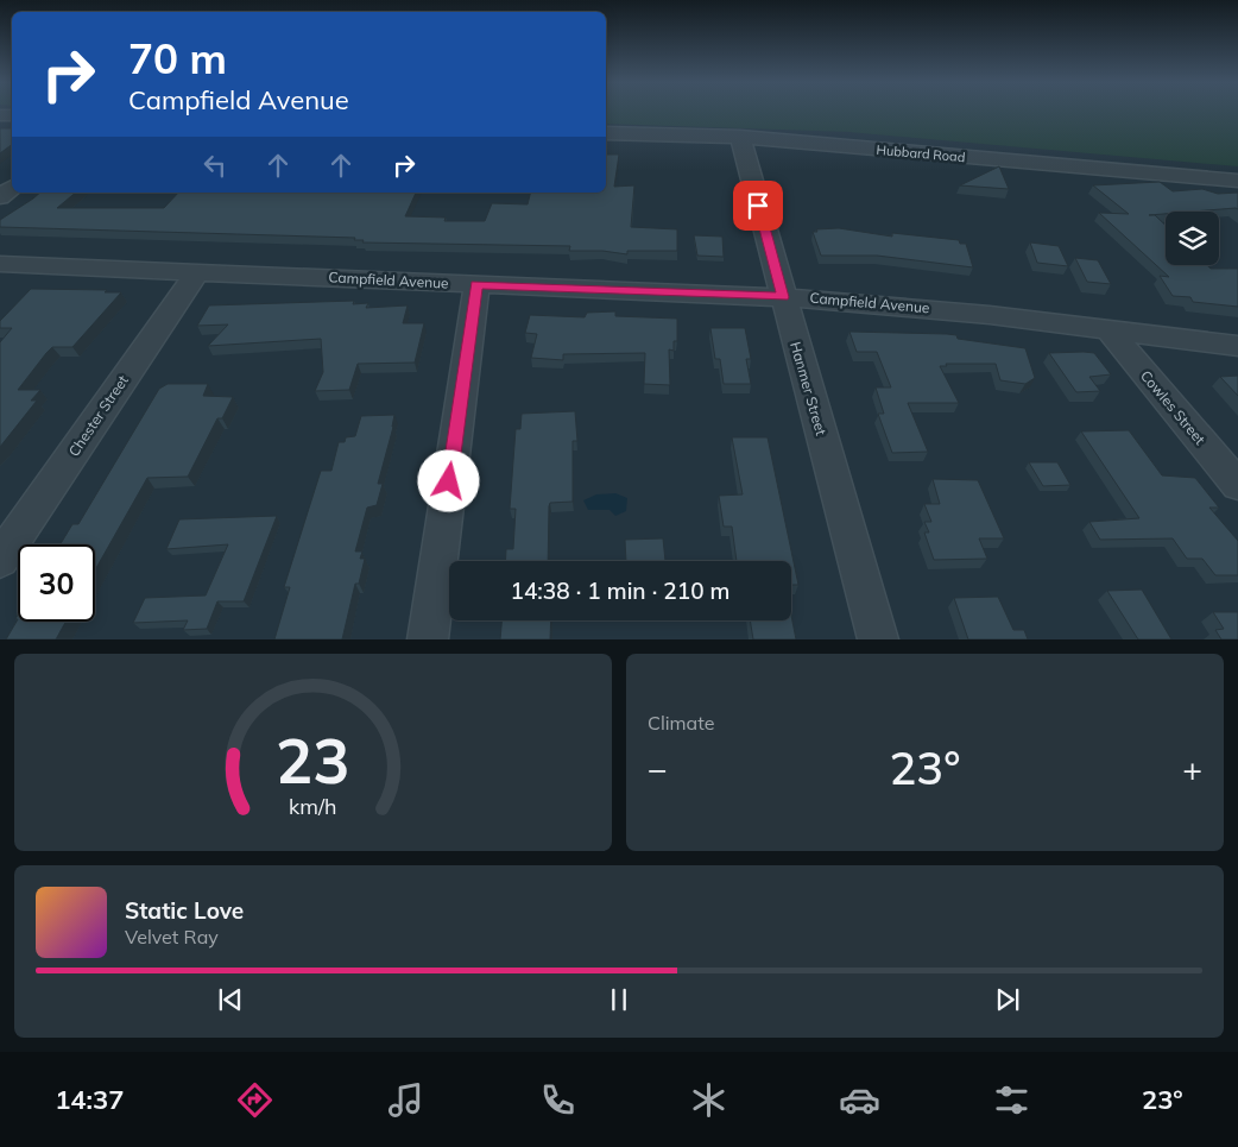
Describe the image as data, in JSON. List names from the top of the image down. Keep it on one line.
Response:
{"streets":{"street":["Hubbard Road","Campfield Avenue","Hanmer Street","Cowles Street","Chester Street"]},"crossings":[["Hubbard Road","Hanmer Street"],["Campfield Avenue","Hanmer Street"],["Campfield Avenue","Cowles Street"],["Campfield Avenue","Chester Street"]],"page":{"turn":["70 m","Campfield Avenue"],"limit":"30","trip":"14:38 · 1 min · 210 m","tile":"Climate","heat":["−","23°","+"],"song":["Static Love","Velvet Ray"],"tabs":["14:37","23°"],"gauge":["23","km/h"]}}
